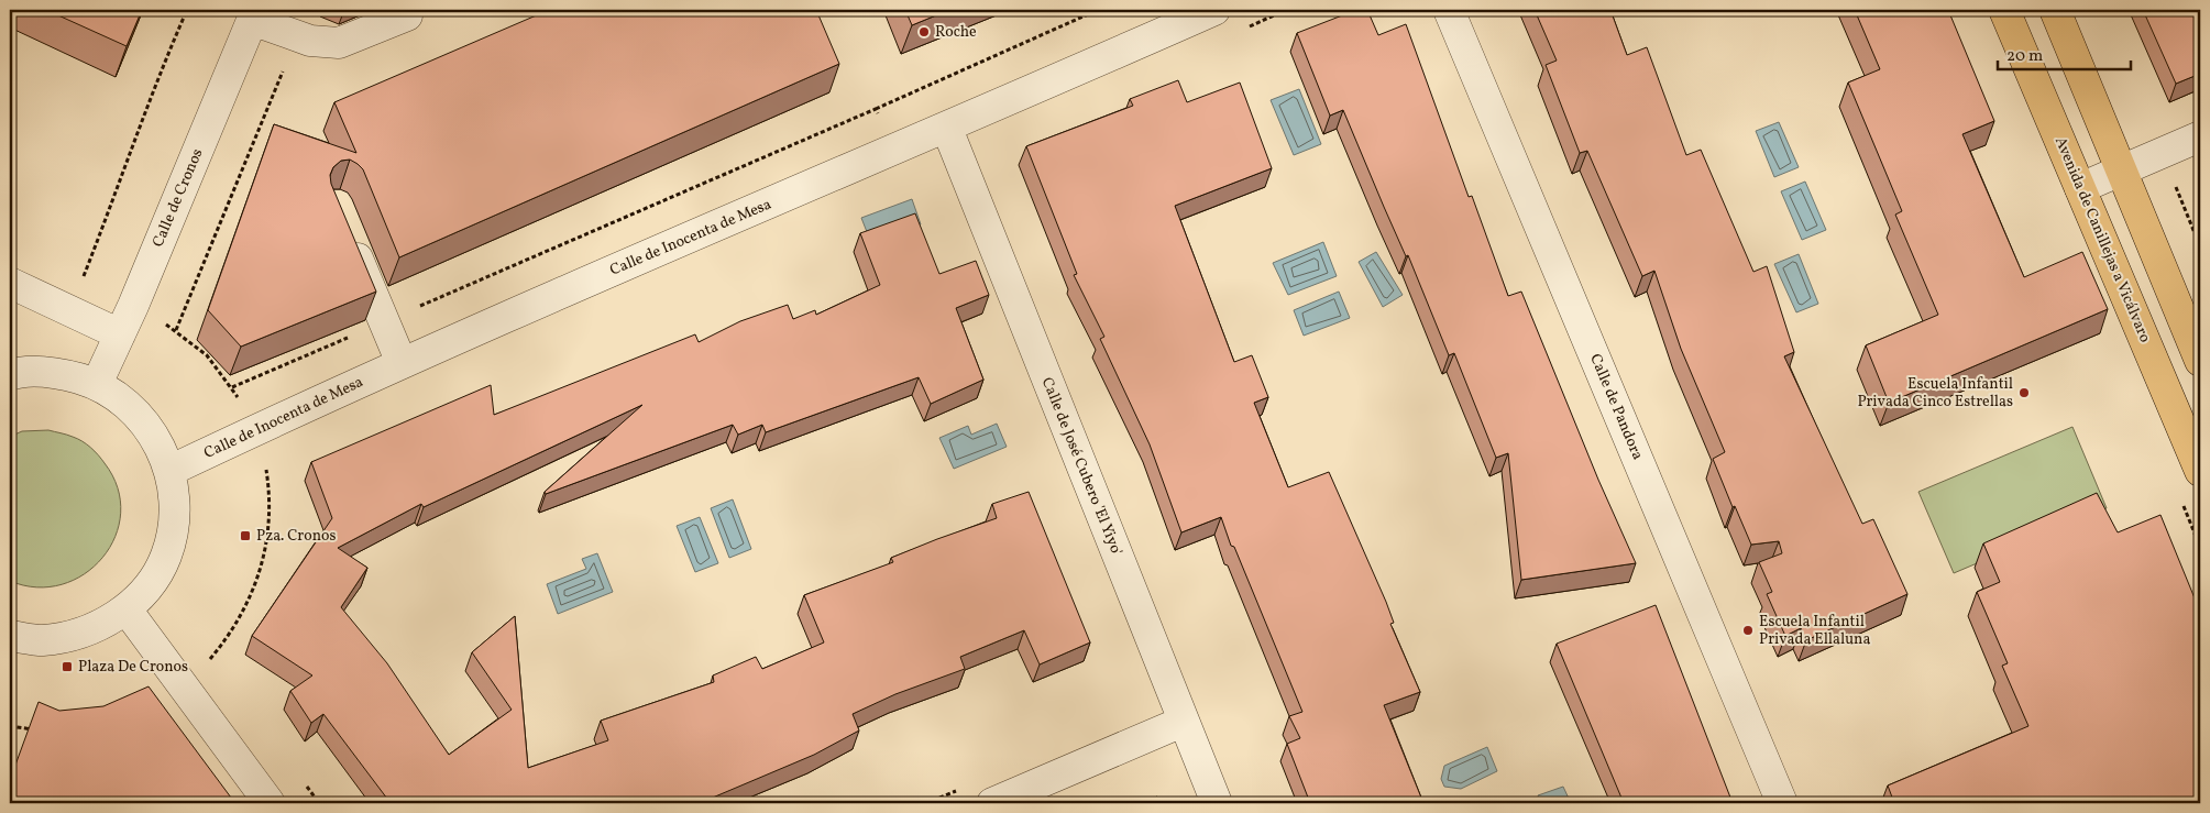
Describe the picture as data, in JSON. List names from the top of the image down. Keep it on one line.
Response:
{"streets":{"main road":["Avenida de Canillejas a Vicálvaro"],"street":["Calle de Cronos","Calle de Inocenta de Mesa","Calle de Pandora","Calle de José Cubero 'El Yiyo'"]},"crossings":[["Calle de Inocenta de Mesa","Calle de José Cubero 'El Yiyo'"]],"places":{"other":["Roche","Escuela Infantil Privada Cinco Estrellas","Escuela Infantil Privada Ellaluna"],"transit":["Pza. Cronos","Plaza De Cronos"]},"scale_bar":"20 m"}
